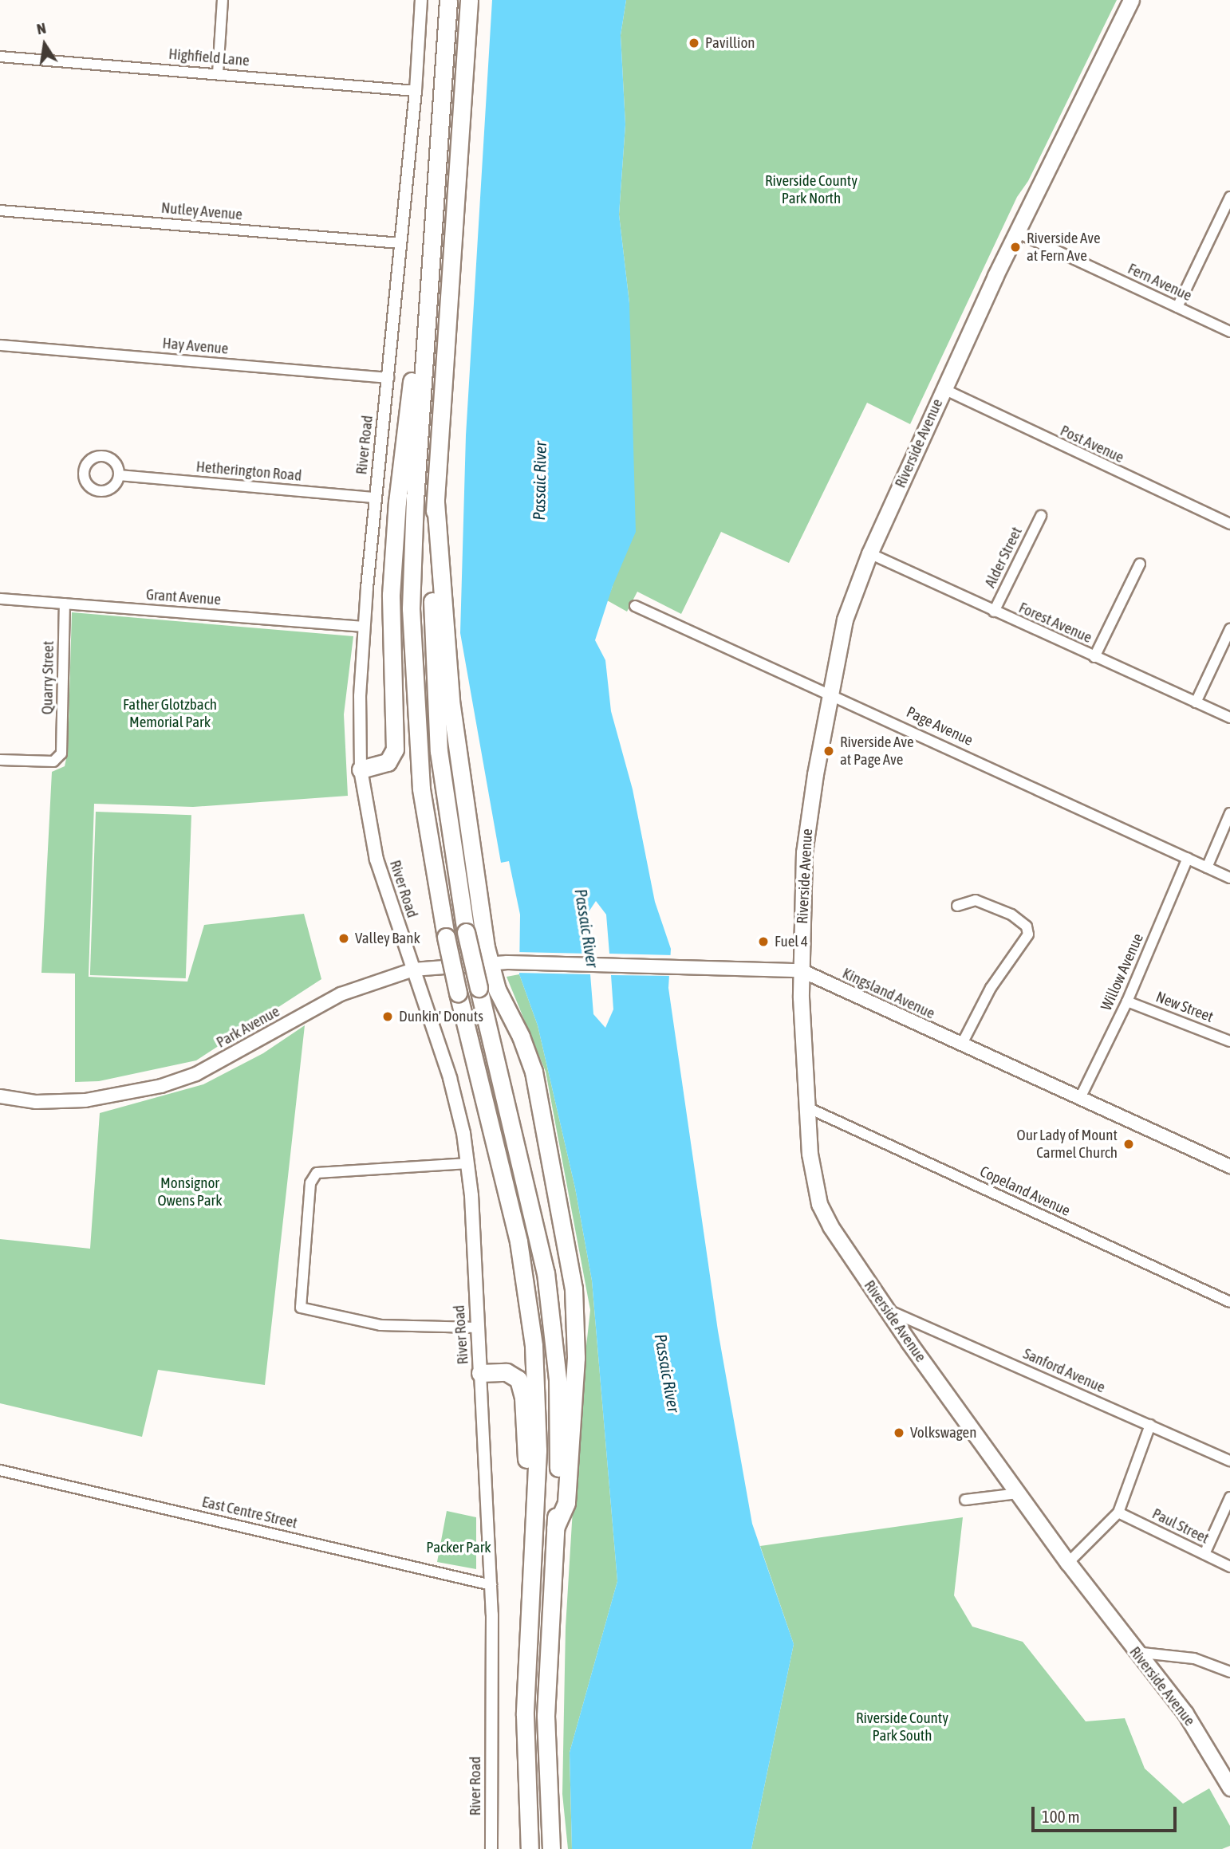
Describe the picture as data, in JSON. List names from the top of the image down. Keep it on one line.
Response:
{"streets":{"main road":["Riverside Avenue","River Road","Kingsland Avenue","Park Avenue"],"street":["Highfield Lane","Nutley Avenue","Fern Avenue","Hay Avenue","Post Avenue","Hetherington Road","Alder Street","Grant Avenue","Forest Avenue","Quarry Street","Page Avenue","Willow Avenue","New Street","Copeland Avenue","Sanford Avenue","East Centre Street","Paul Street"]},"crossings":[["Highfield Lane","River Road"],["Nutley Avenue","River Road"],["Fern Avenue","Riverside Avenue"],["Hay Avenue","River Road"],["Riverside Avenue","Post Avenue"],["Riverside Avenue","Forest Avenue"],["Riverside Avenue","Page Avenue"],["Riverside Avenue","Kingsland Avenue"],["Riverside Avenue","Copeland Avenue"],["Riverside Avenue","Sanford Avenue"],["River Road","Hetherington Road"],["River Road","Grant Avenue"],["River Road","Park Avenue"],["River Road","East Centre Street"],["Alder Street","Forest Avenue"],["Grant Avenue","Quarry Street"],["Page Avenue","Willow Avenue"],["Willow Avenue","Kingsland Avenue"],["Willow Avenue","New Street"],["Kingsland Avenue","Park Avenue"]],"water":["Passaic River"],"parks":["Riverside County Park North","Father Glotzbach Memorial Park","Monsignor Owens Park","Packer Park","Riverside County Park South"],"places":["Pavillion","Riverside Ave at Fern Ave","Riverside Ave at Page Ave","Valley Bank","Fuel 4","Dunkin' Donuts","Our Lady of Mount Carmel Church","Volkswagen"],"scale_bar":"100 m","north":"top"}
